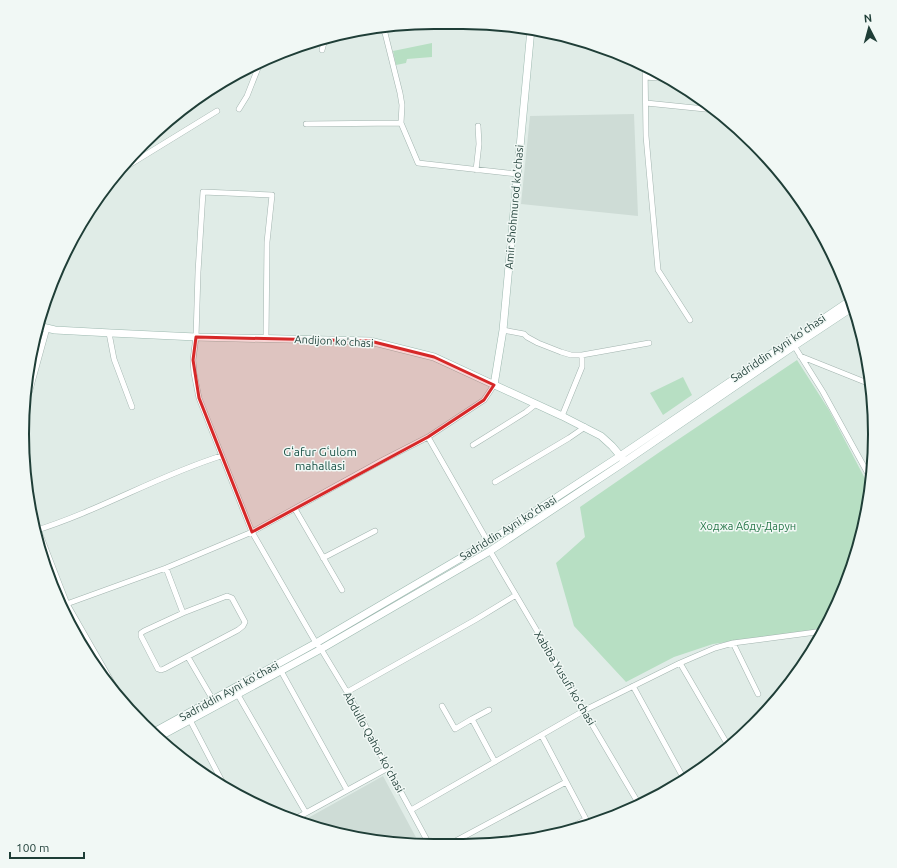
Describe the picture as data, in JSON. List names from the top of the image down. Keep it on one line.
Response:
{"streets":{"main road":["Amir Shohmurod ko'chasi","Andijon ko'chasi","Sadriddin Ayni ko'chasi"],"street":["Xabiba Yusufi ko'chasi","Abdullo Qahor ko'chasi"]},"crossings":[["Amir Shohmurod ko'chasi","Andijon ko'chasi"],["Andijon ko'chasi","Sadriddin Ayni ko'chasi"],["Andijon ko'chasi","Abdullo Qahor ko'chasi"],["Sadriddin Ayni ko'chasi","Xabiba Yusufi ko'chasi"],["Sadriddin Ayni ko'chasi","Abdullo Qahor ko'chasi"]],"districts":["Gʻafur Gʻulom mahallasi"],"parks":["Ходжа Абду-Дарун"],"scale_bar":"100 m","north":"top"}
